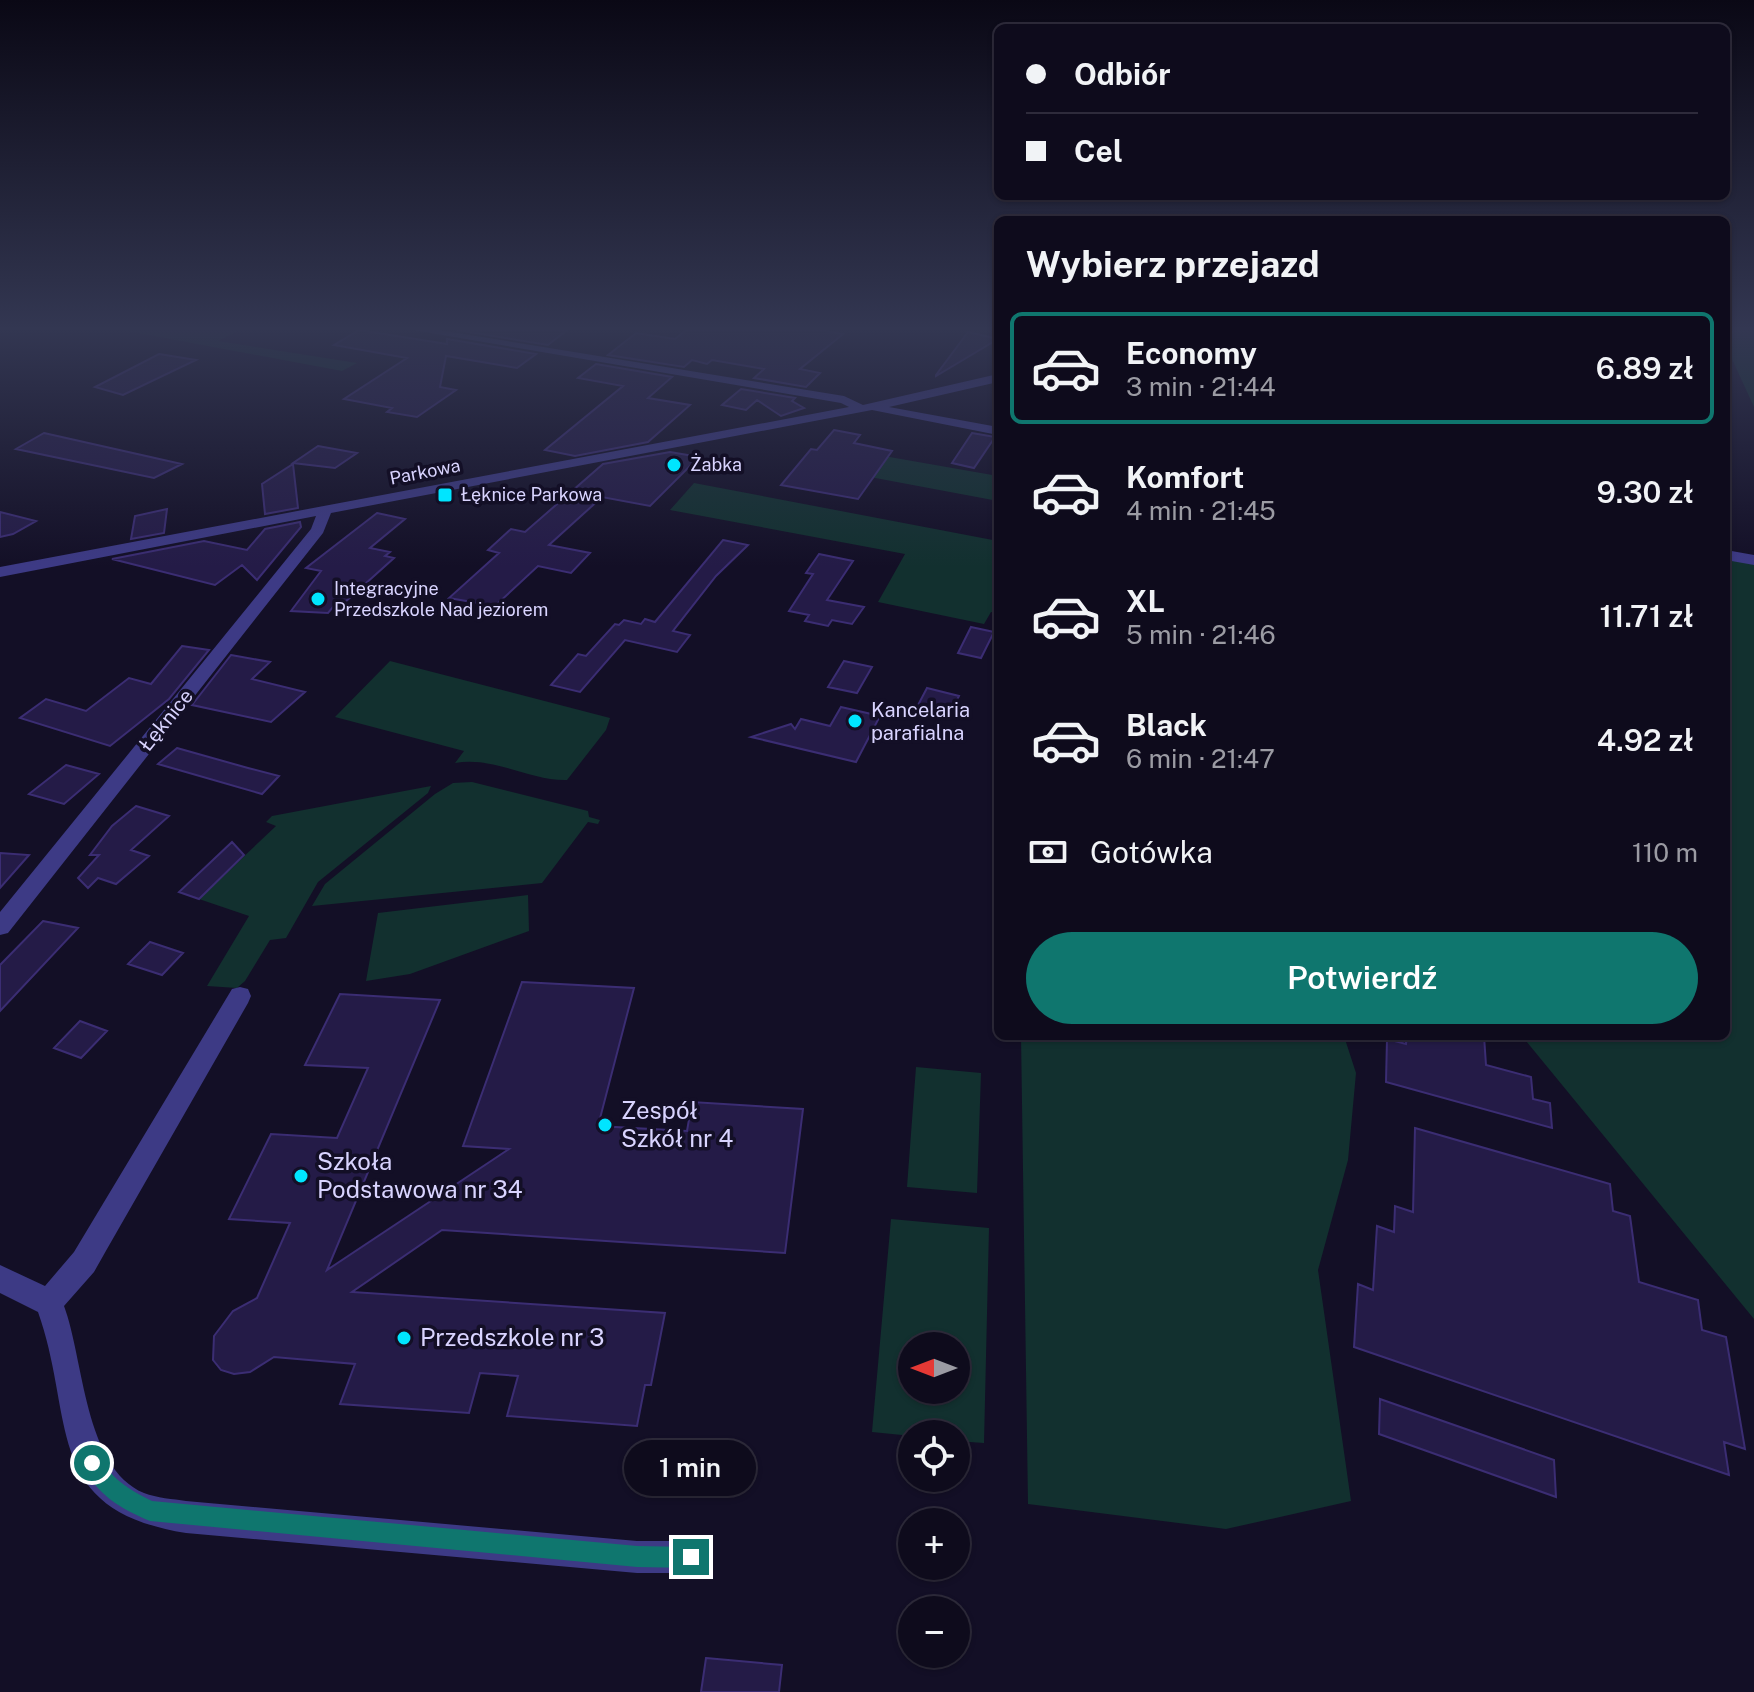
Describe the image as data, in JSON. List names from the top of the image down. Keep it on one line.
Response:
{"streets":{"street":["Parkowa","Łęknice"]},"crossings":[["Parkowa","Łęknice"]],"places":{"other":["Żabka","Integracyjne Przedszkole Nad jeziorem","Kancelaria parafialna","Zespół Szkół nr 4","Szkoła Podstawowa nr 34","Przedszkole nr 3"],"transit":["Łęknice Parkowa"]},"north":"left","page":{"banner":["Odbiór","Cel"],"heading":"Wybierz przejazd","list":[{"name":"Economy","note":"3 min · 21:44","value":"6.89 zł"},{"name":"Komfort","note":"4 min · 21:45","value":"9.30 zł"},{"name":"XL","note":"5 min · 21:46","value":"11.71 zł"},{"name":"Black","note":"6 min · 21:47","value":"4.92 zł"}],"pay":["Gotówka","110 m"],"buttons":"Potwierdź","map_buttons":["+","−"],"bubble":"1 min"}}
